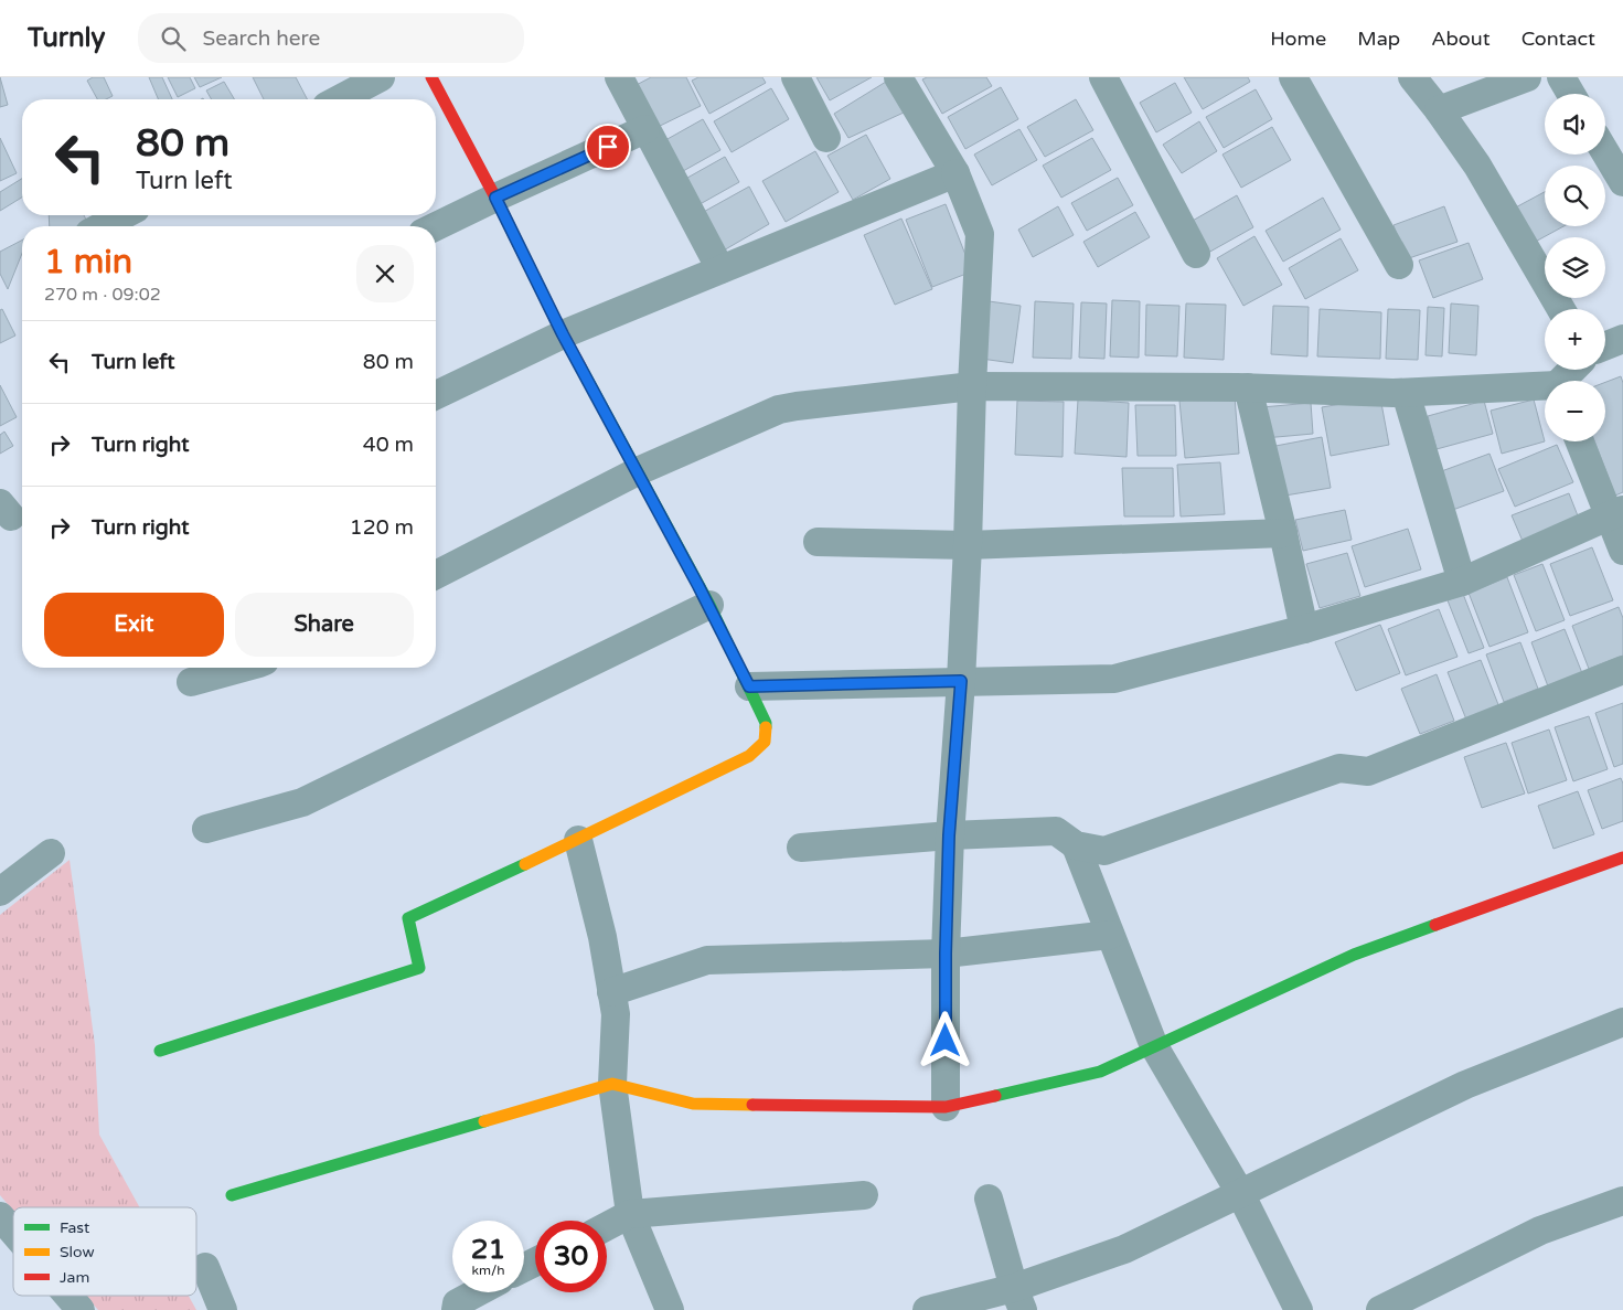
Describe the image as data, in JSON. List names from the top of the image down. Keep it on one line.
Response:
{"legend":["Fast","Slow","Jam"],"page":{"header":"Turnly","search":"Search here","nav":["Home","Map","About","Contact"],"map_buttons":["+","−"],"turn":["80 m","Turn left"],"heading":["1 min","270 m · 09:02"],"list":[{"name":"Turn left","value":"80 m"},{"name":"Turn right","value":"40 m"},{"name":"Turn right","value":"120 m"}],"buttons":["Exit","Share"],"speed":"21 km/h","limit":"30"}}
